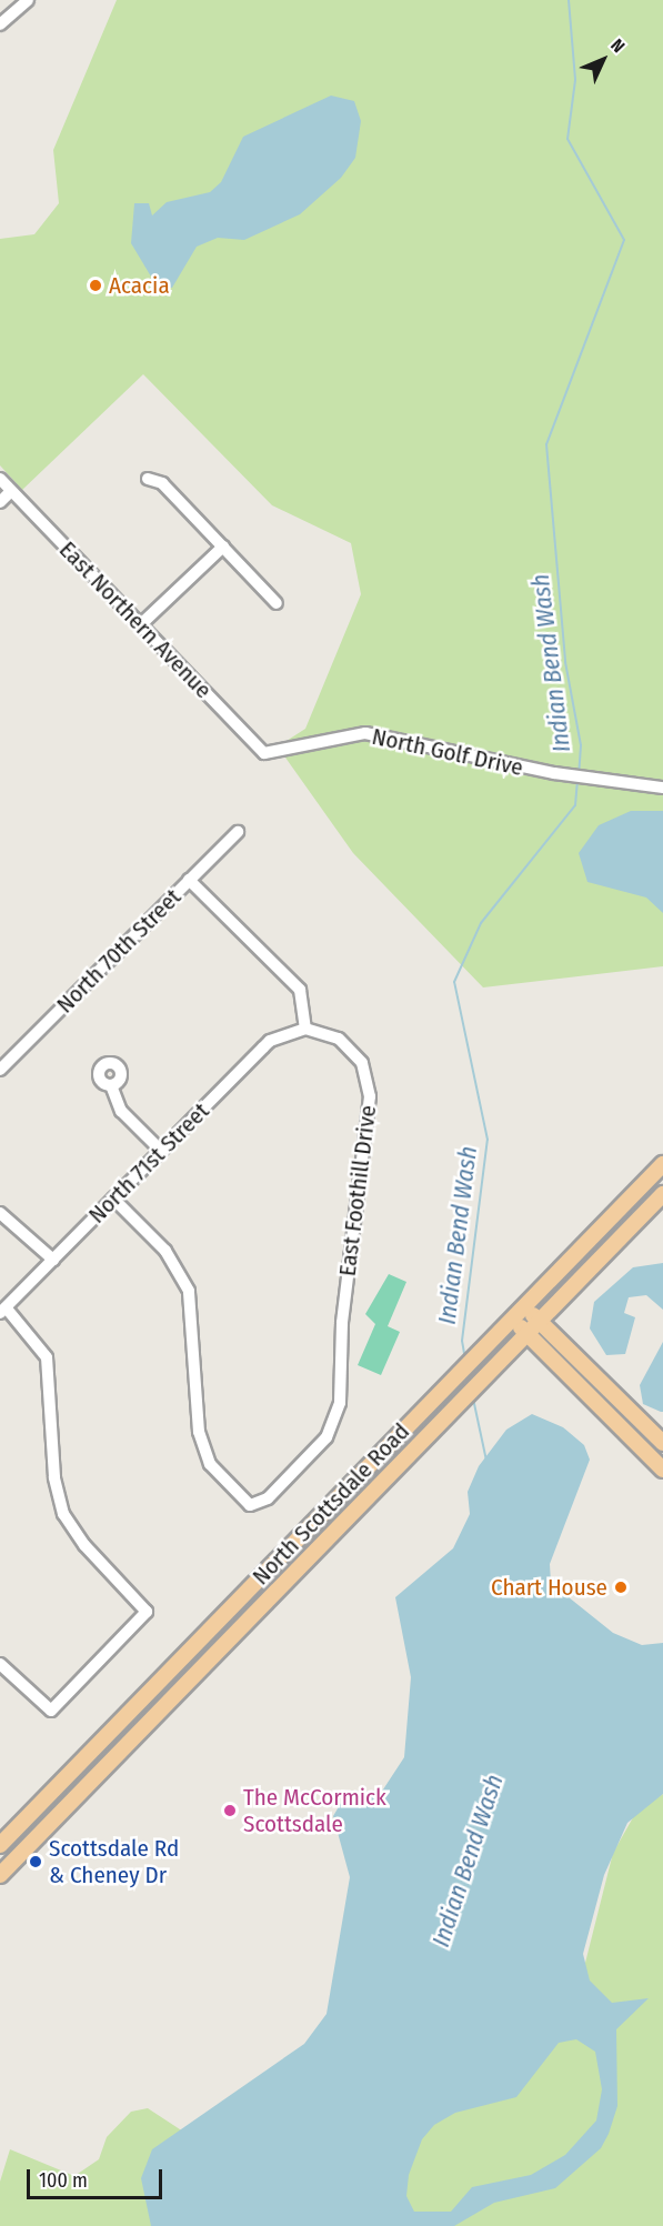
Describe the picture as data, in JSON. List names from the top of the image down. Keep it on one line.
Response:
{"streets":{"main road":["North Scottsdale Road"],"street":["East Northern Avenue","North Golf Drive","North 70th Street","North 71st Street","East Foothill Drive"]},"crossings":[["East Northern Avenue","North Golf Drive"],["North 71st Street","East Foothill Drive"]],"water":["Indian Bend Wash"],"places":["Acacia","Chart House","The McCormick Scottsdale","Scottsdale Rd & Cheney Dr"],"scale_bar":"100 m","north":"top right"}
